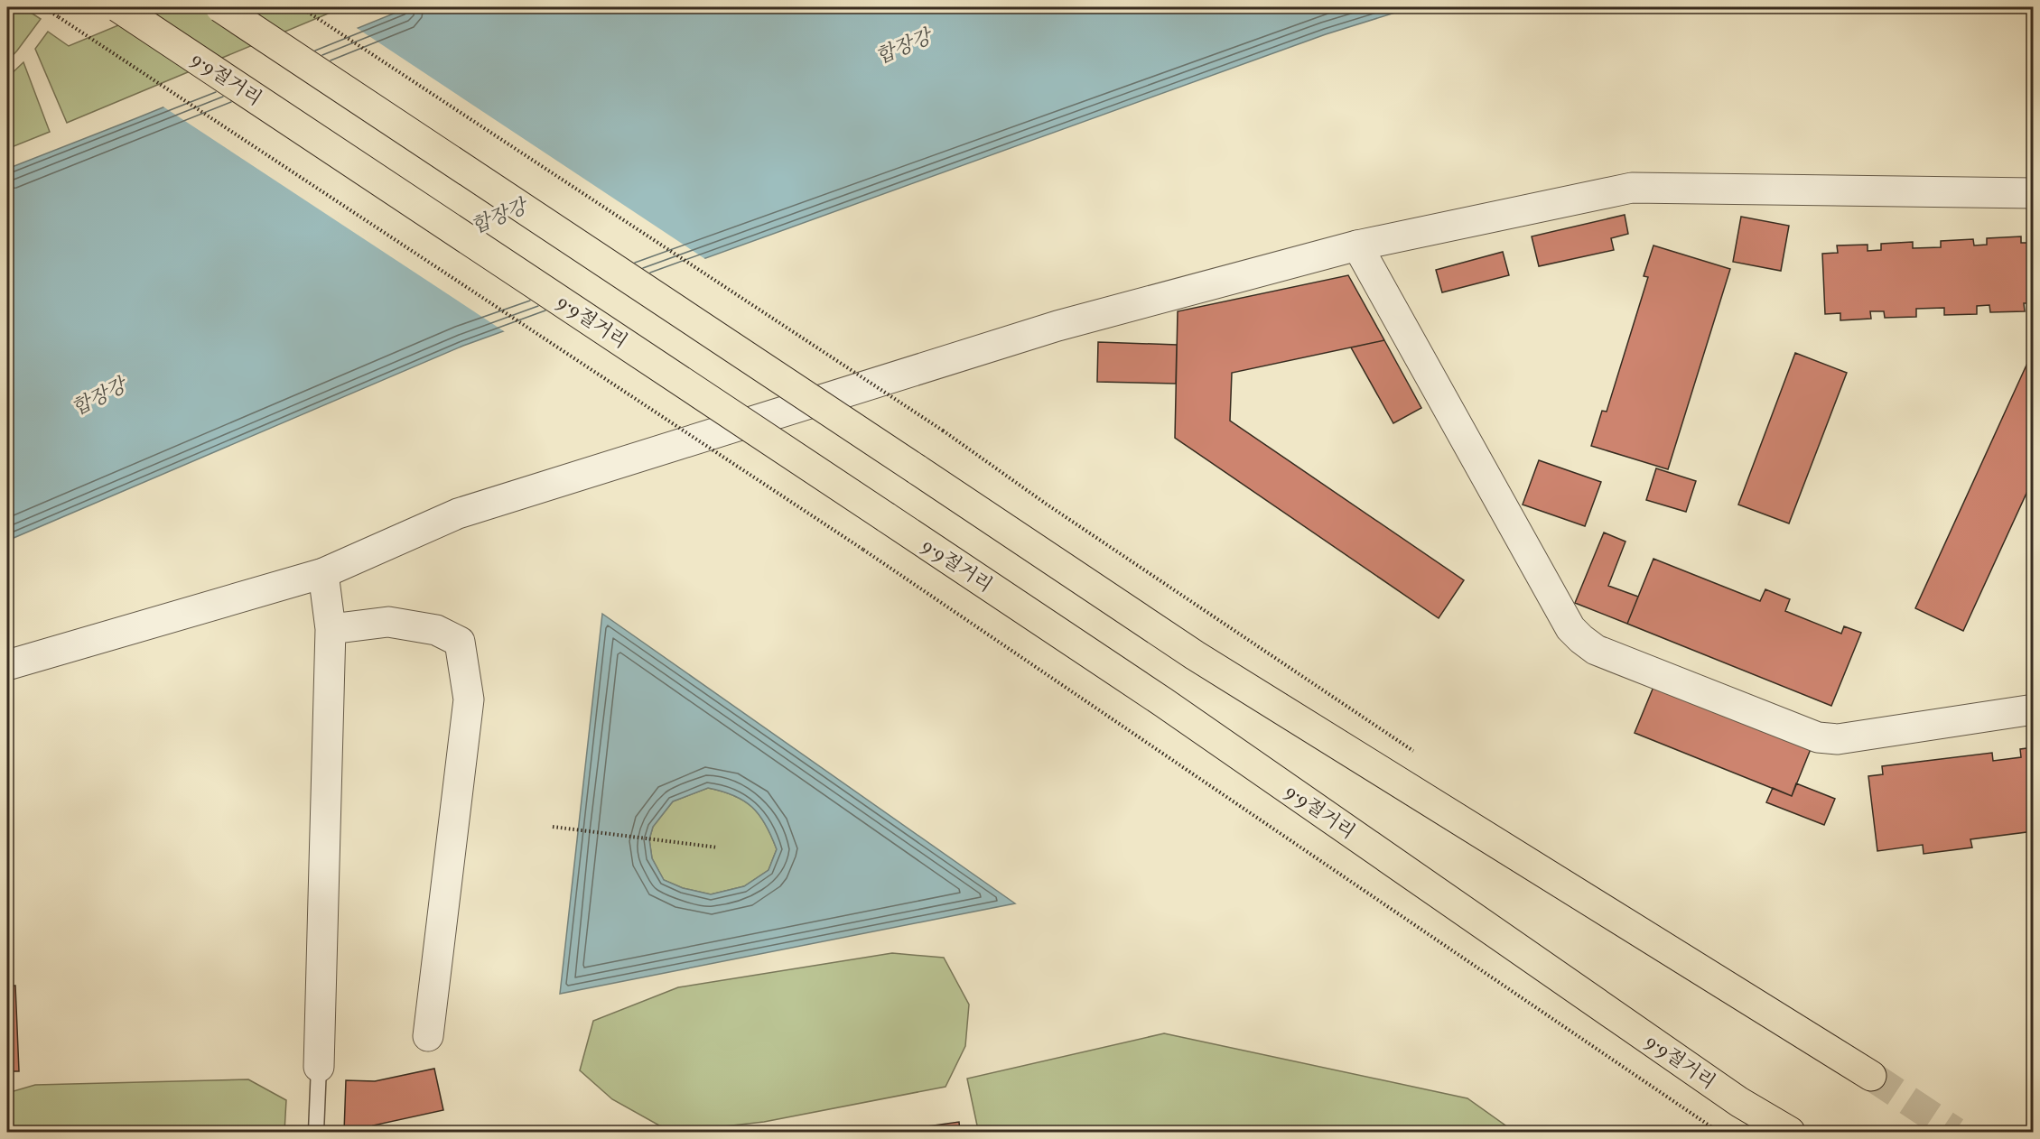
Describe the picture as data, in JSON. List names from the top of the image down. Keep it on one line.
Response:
{"streets":{"highway":["9·9절거리"]},"water":["합장강"]}
